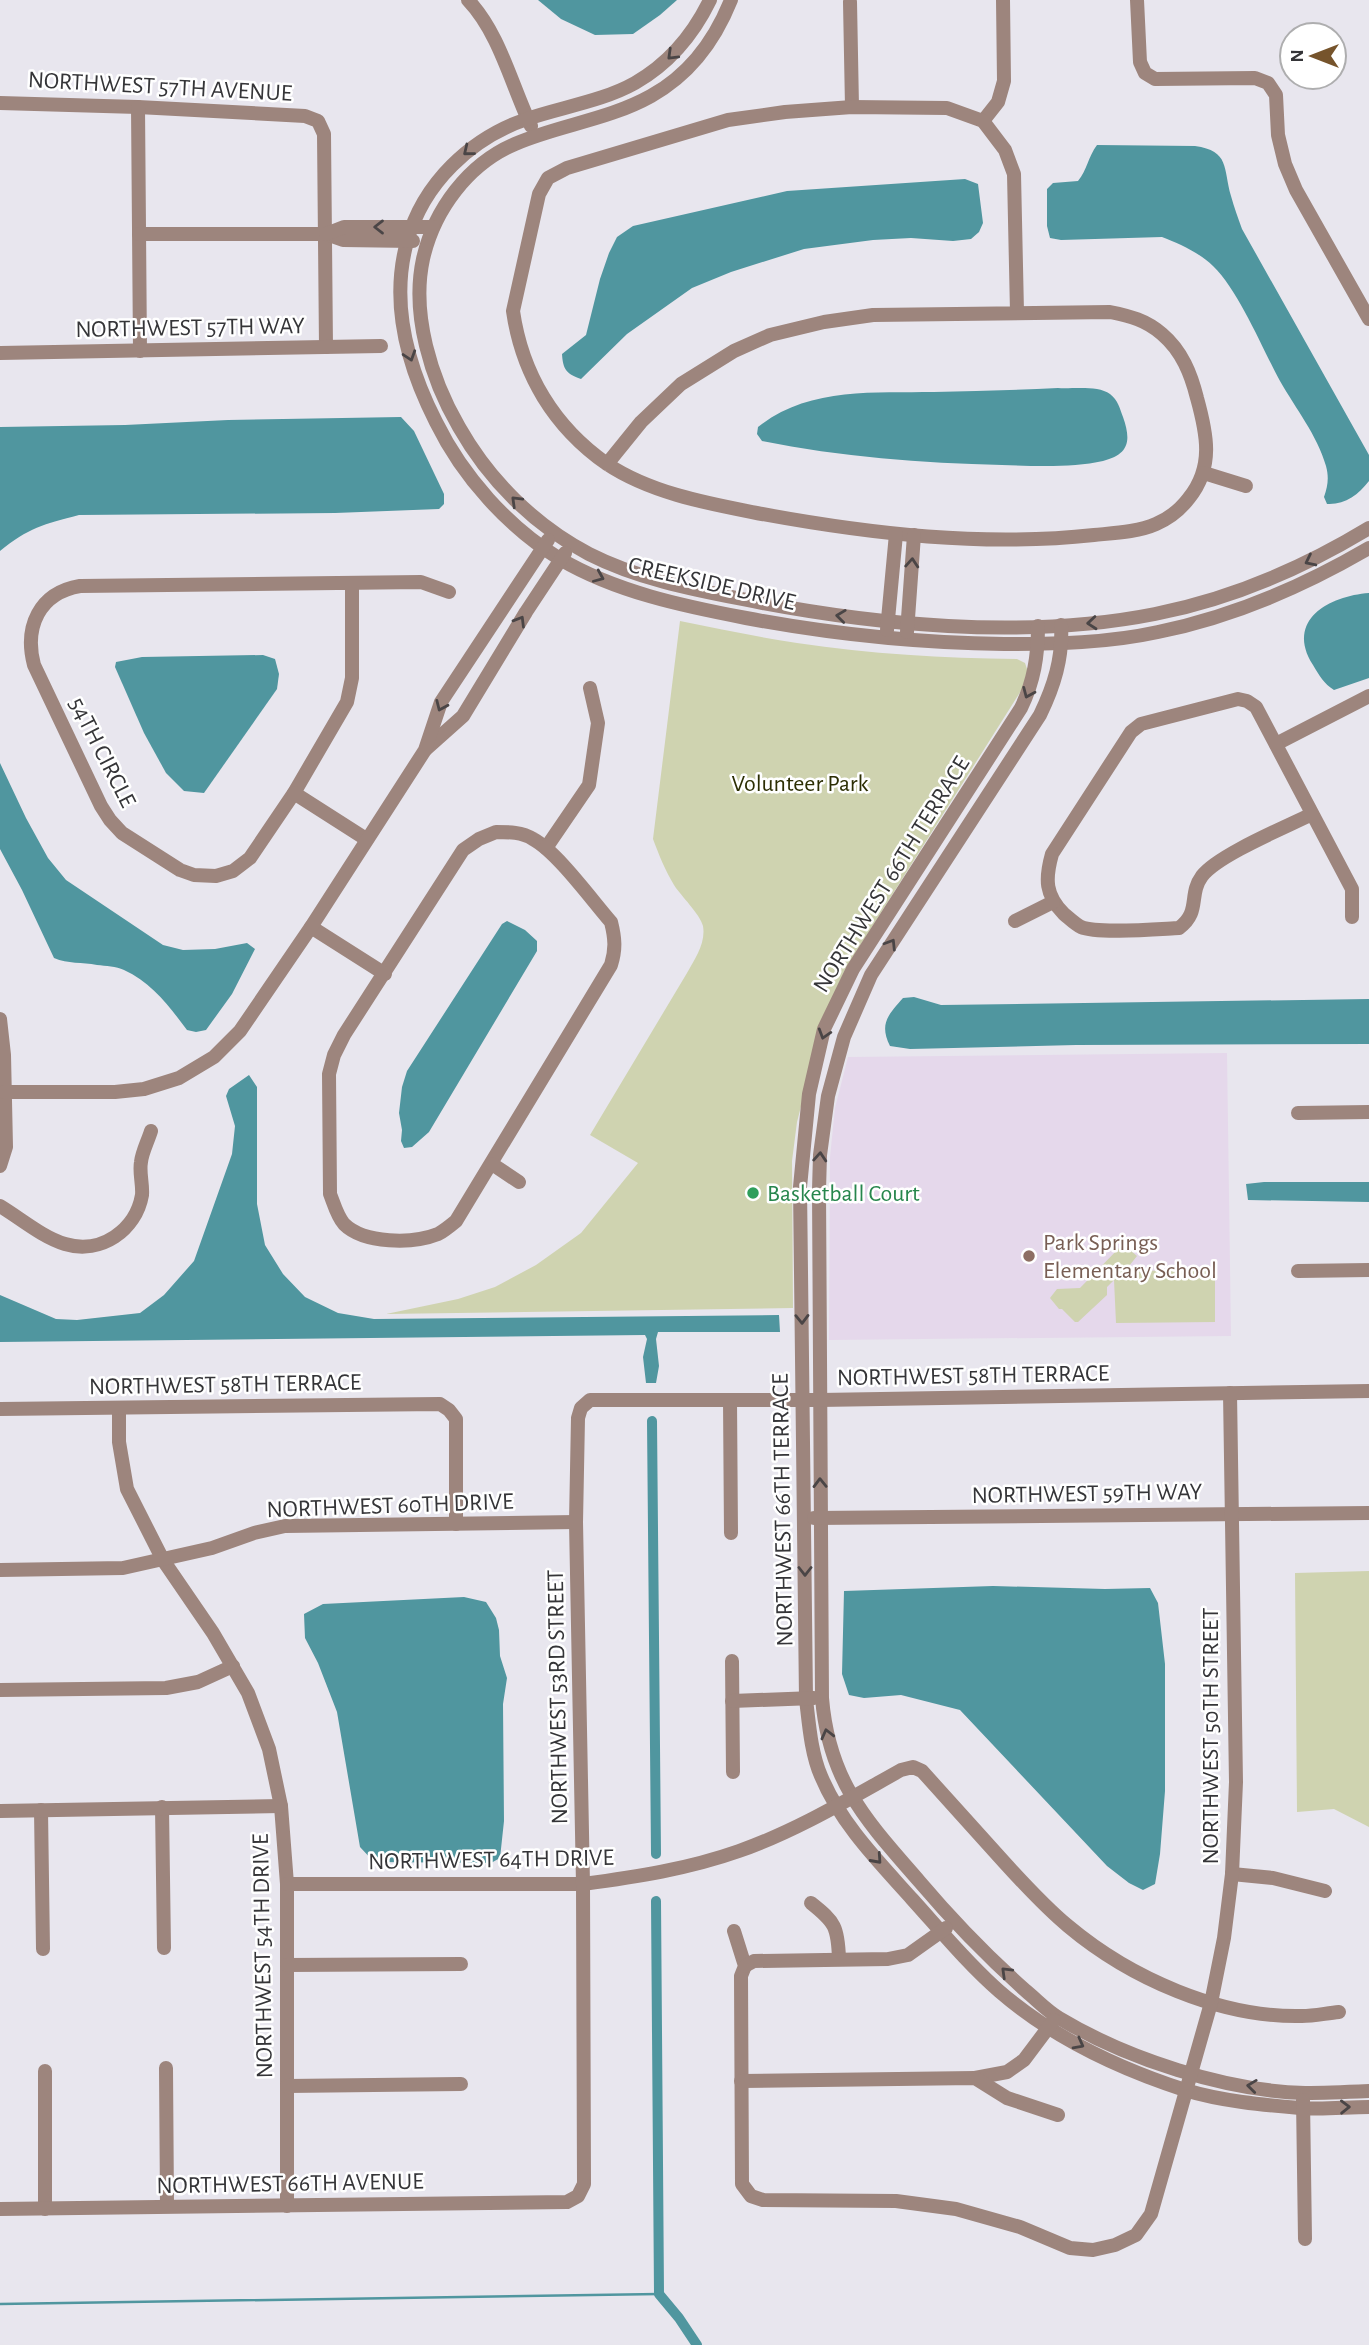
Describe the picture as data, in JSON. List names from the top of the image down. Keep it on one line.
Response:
{"streets":{"street":["NORTHWEST 57TH AVENUE","NORTHWEST 57TH WAY","CREEKSIDE DRIVE","54TH CIRCLE","NORTHWEST 66TH TERRACE","NORTHWEST 58TH TERRACE","NORTHWEST 59TH WAY","NORTHWEST 60TH DRIVE","NORTHWEST 53RD STREET","NORTHWEST 50TH STREET","NORTHWEST 64TH DRIVE","NORTHWEST 54TH DRIVE","NORTHWEST 66TH AVENUE"]},"crossings":[["CREEKSIDE DRIVE","NORTHWEST 66TH TERRACE"],["NORTHWEST 66TH TERRACE","NORTHWEST 58TH TERRACE"],["NORTHWEST 66TH TERRACE","NORTHWEST 59TH WAY"],["NORTHWEST 66TH TERRACE","NORTHWEST 50TH STREET"],["NORTHWEST 66TH TERRACE","NORTHWEST 64TH DRIVE"],["NORTHWEST 58TH TERRACE","NORTHWEST 60TH DRIVE"],["NORTHWEST 58TH TERRACE","NORTHWEST 53RD STREET"],["NORTHWEST 58TH TERRACE","NORTHWEST 50TH STREET"],["NORTHWEST 58TH TERRACE","NORTHWEST 54TH DRIVE"],["NORTHWEST 59TH WAY","NORTHWEST 50TH STREET"],["NORTHWEST 60TH DRIVE","NORTHWEST 53RD STREET"],["NORTHWEST 60TH DRIVE","NORTHWEST 54TH DRIVE"],["NORTHWEST 53RD STREET","NORTHWEST 64TH DRIVE"],["NORTHWEST 53RD STREET","NORTHWEST 66TH AVENUE"],["NORTHWEST 50TH STREET","NORTHWEST 64TH DRIVE"],["NORTHWEST 64TH DRIVE","NORTHWEST 54TH DRIVE"],["NORTHWEST 54TH DRIVE","NORTHWEST 66TH AVENUE"]],"parks":["Volunteer Park"],"places":["Basketball Court","Park Springs Elementary School"],"north":"left"}
